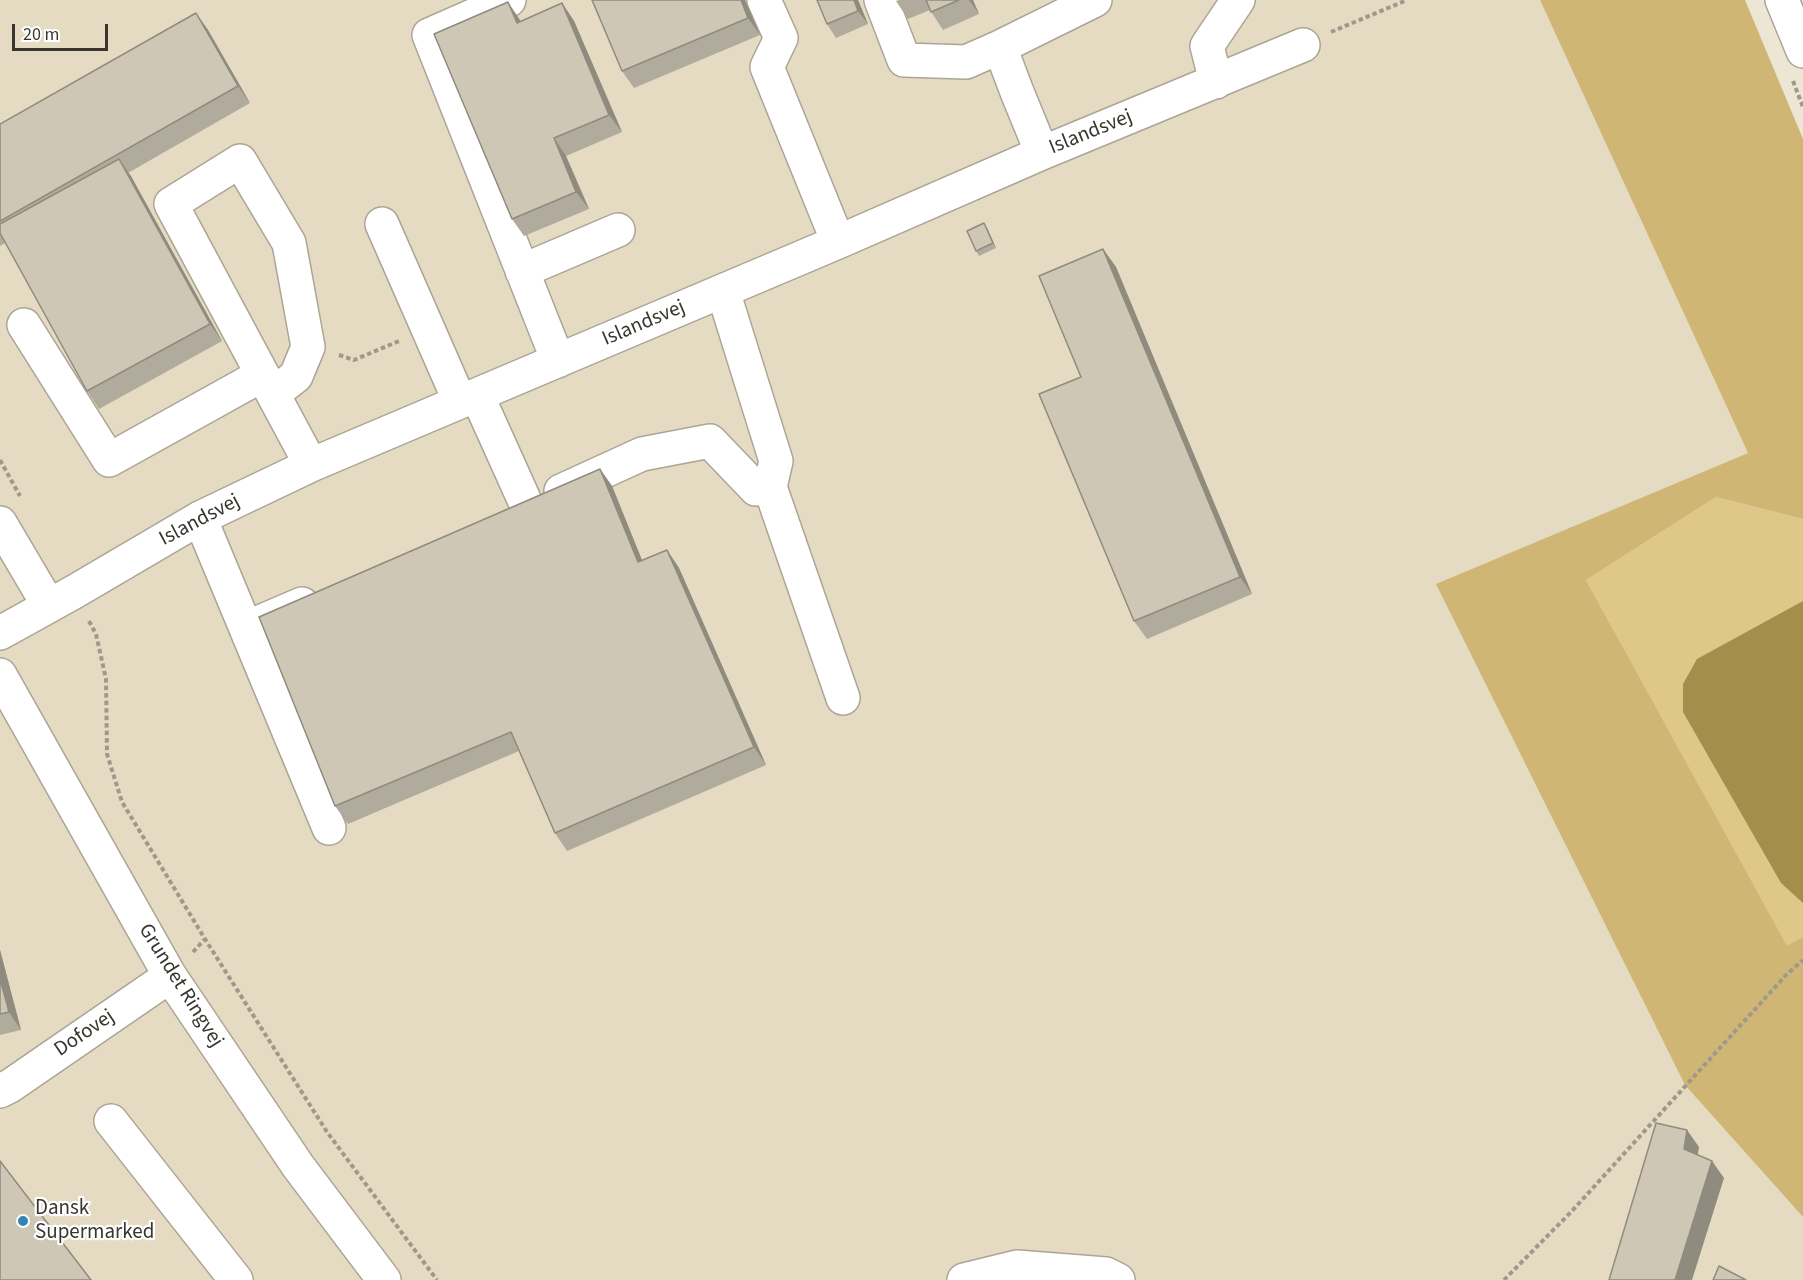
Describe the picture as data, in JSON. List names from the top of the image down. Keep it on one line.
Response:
{"streets":{"street":["Islandsvej","Grundet Ringvej","Dofovej"]},"crossings":[["Grundet Ringvej","Dofovej"]],"places":["Dansk Supermarked"],"scale_bar":"20 m"}
